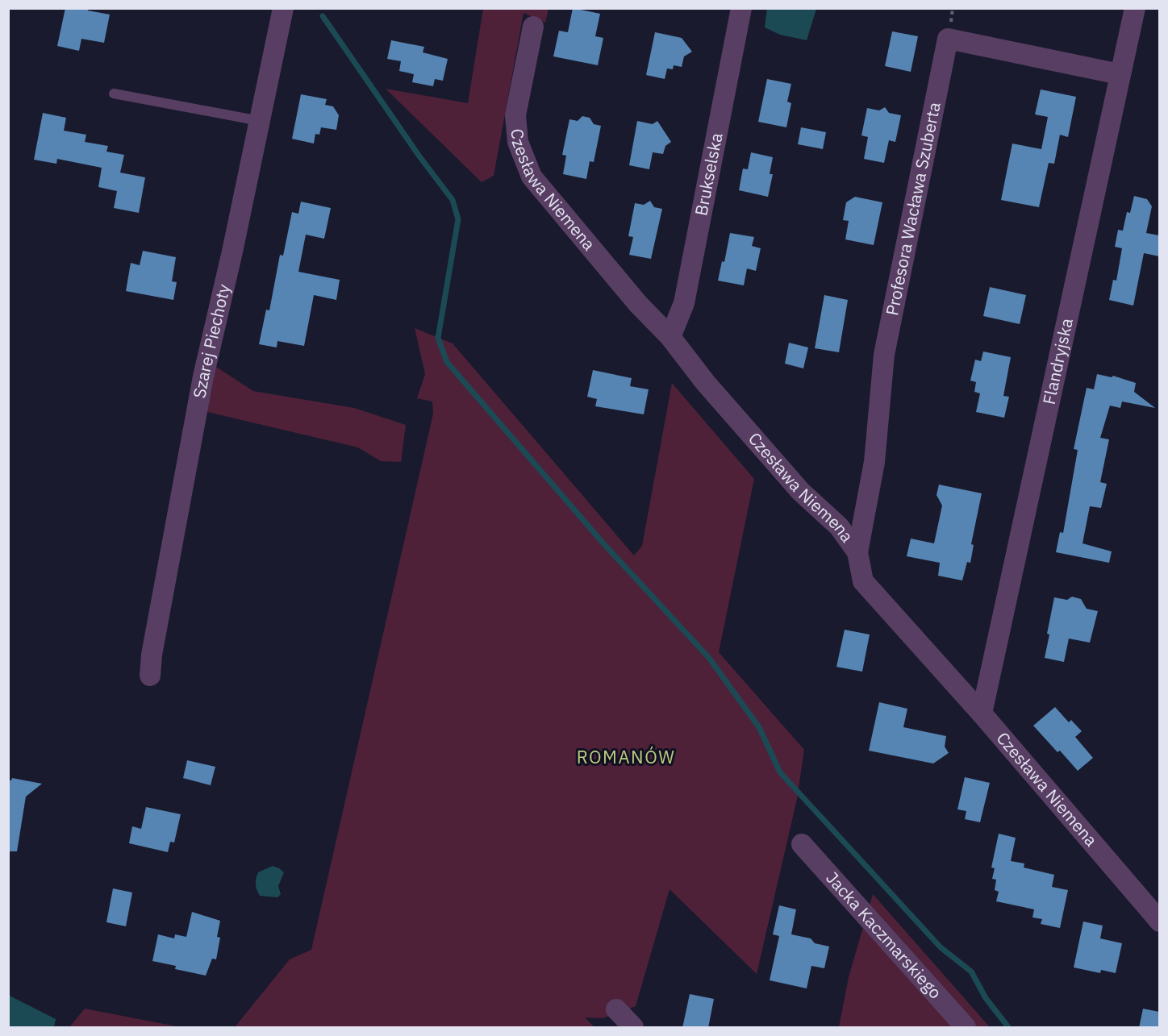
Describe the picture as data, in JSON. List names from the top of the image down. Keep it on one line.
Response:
{"streets":{"street":["Brukselska","Czesława Niemena","Profesora Wacława Szuberta","Szarej Piechoty","Flandryjska","Jacka Kaczmarskiego"]},"crossings":[["Brukselska","Czesława Niemena"],["Czesława Niemena","Profesora Wacława Szuberta"],["Czesława Niemena","Flandryjska"],["Profesora Wacława Szuberta","Flandryjska"]],"districts":["ROMANÓW"]}
